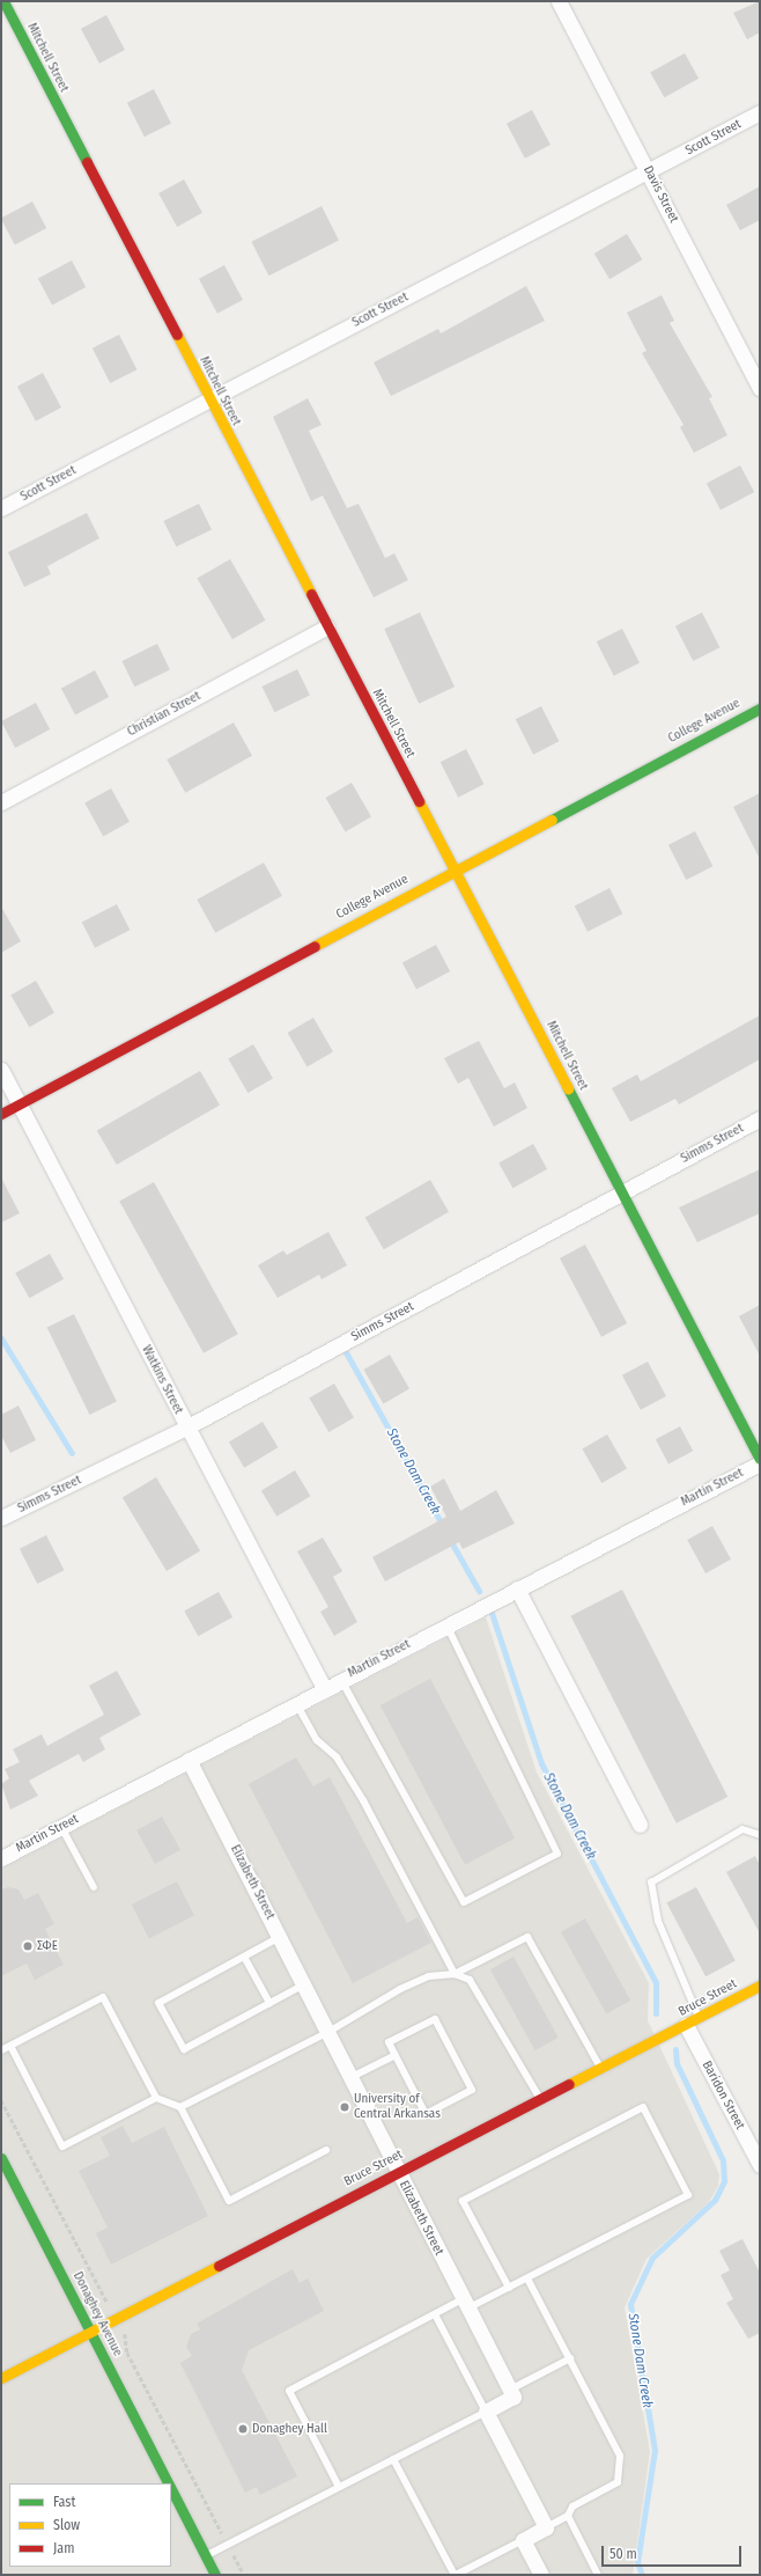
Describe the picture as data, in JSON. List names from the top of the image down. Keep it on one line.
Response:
{"streets":{"street":["Mitchell Street","Scott Street","Davis Street","Christian Street","College Avenue","Simms Street","Watkins Street","Martin Street","Elizabeth Street","Bruce Street","Baridon Street","Donaghey Avenue"]},"crossings":[["Mitchell Street","Scott Street"],["Mitchell Street","Christian Street"],["Mitchell Street","College Avenue"],["Mitchell Street","Simms Street"],["Scott Street","Davis Street"],["College Avenue","Watkins Street"],["Simms Street","Watkins Street"],["Watkins Street","Martin Street"],["Martin Street","Elizabeth Street"],["Elizabeth Street","Bruce Street"],["Bruce Street","Baridon Street"],["Bruce Street","Donaghey Avenue"]],"water":["Stone Dam Creek"],"places":["ΣΦΕ","University of Central Arkansas","Donaghey Hall"],"legend":["Fast","Slow","Jam"],"scale_bar":"50 m"}
